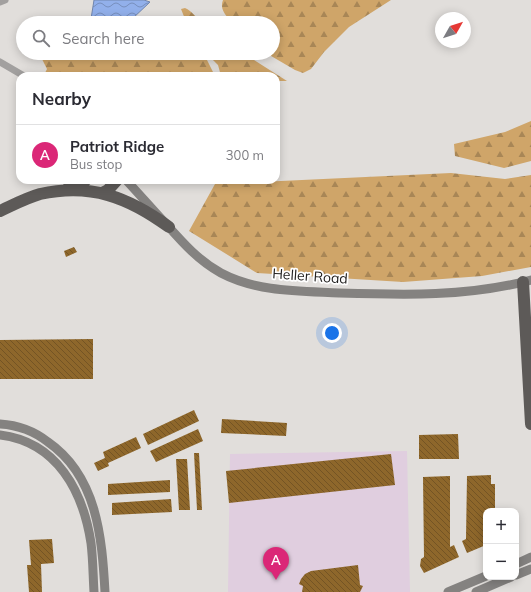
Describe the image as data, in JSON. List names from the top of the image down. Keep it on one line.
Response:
{"streets":{"main road":["Heller Road"]},"north":"top right","page":{"search":"Search here","heading":"Nearby","list":[{"mark":"A","name":"Patriot Ridge","note":"Bus stop","value":"300 m"}],"map_buttons":["+","−"],"pins":"A"}}
